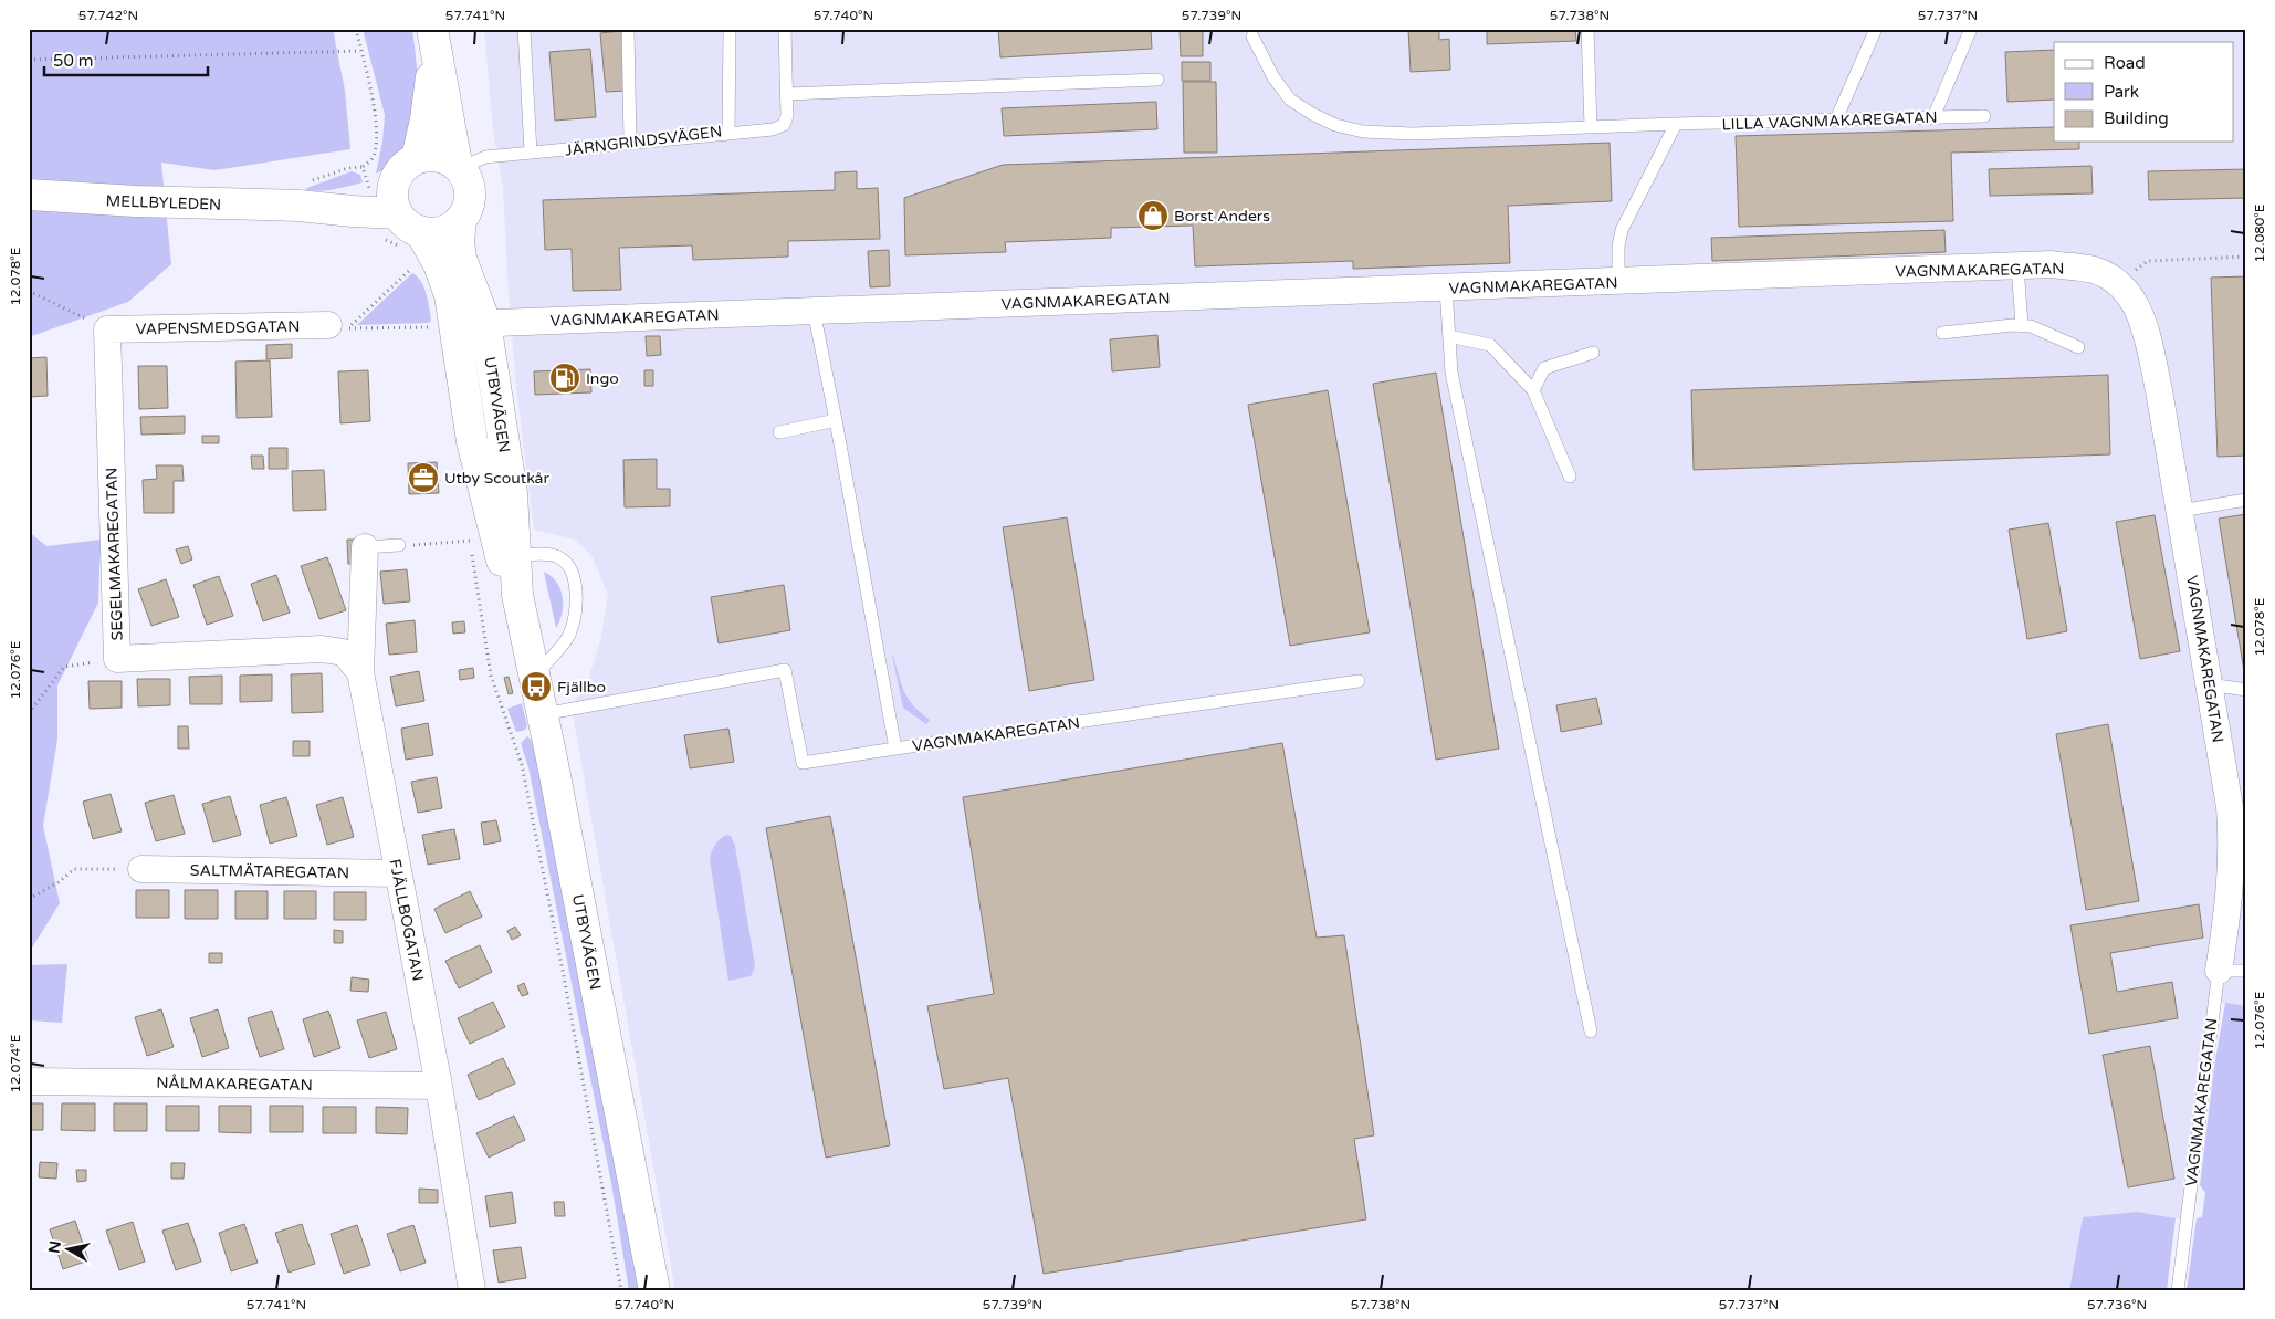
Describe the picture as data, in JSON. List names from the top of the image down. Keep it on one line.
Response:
{"streets":{"street":["MELLBYLEDEN","VAGNMAKAREGATAN","VAPENSMEDSGATAN","UTBYVÄGEN","SEGELMAKAREGATAN","SALTMÄTAREGATAN","FJÄLLBOGATAN","NÅLMAKAREGATAN"],"lane":["LILLA VAGNMAKAREGATAN","JÄRNGRINDSVÄGEN"]},"crossings":[["JÄRNGRINDSVÄGEN","MELLBYLEDEN"],["JÄRNGRINDSVÄGEN","UTBYVÄGEN"],["MELLBYLEDEN","UTBYVÄGEN"],["VAGNMAKAREGATAN","UTBYVÄGEN"],["VAPENSMEDSGATAN","SEGELMAKAREGATAN"],["SEGELMAKAREGATAN","FJÄLLBOGATAN"],["SALTMÄTAREGATAN","FJÄLLBOGATAN"],["FJÄLLBOGATAN","NÅLMAKAREGATAN"]],"places":{"shop":["Borst Anders"],"fuel station":["Ingo"],"office":["Utby Scoutkår"],"bus stop":["Fjällbo"]},"legend":["Road","Park","Building"],"scale_bar":"50 m","north":"left","coordinates":["57.742°N","57.741°N","57.740°N","57.739°N","57.738°N","57.737°N","12.080°E","12.078°E","12.076°E","12.074°E","57.736°N"]}
